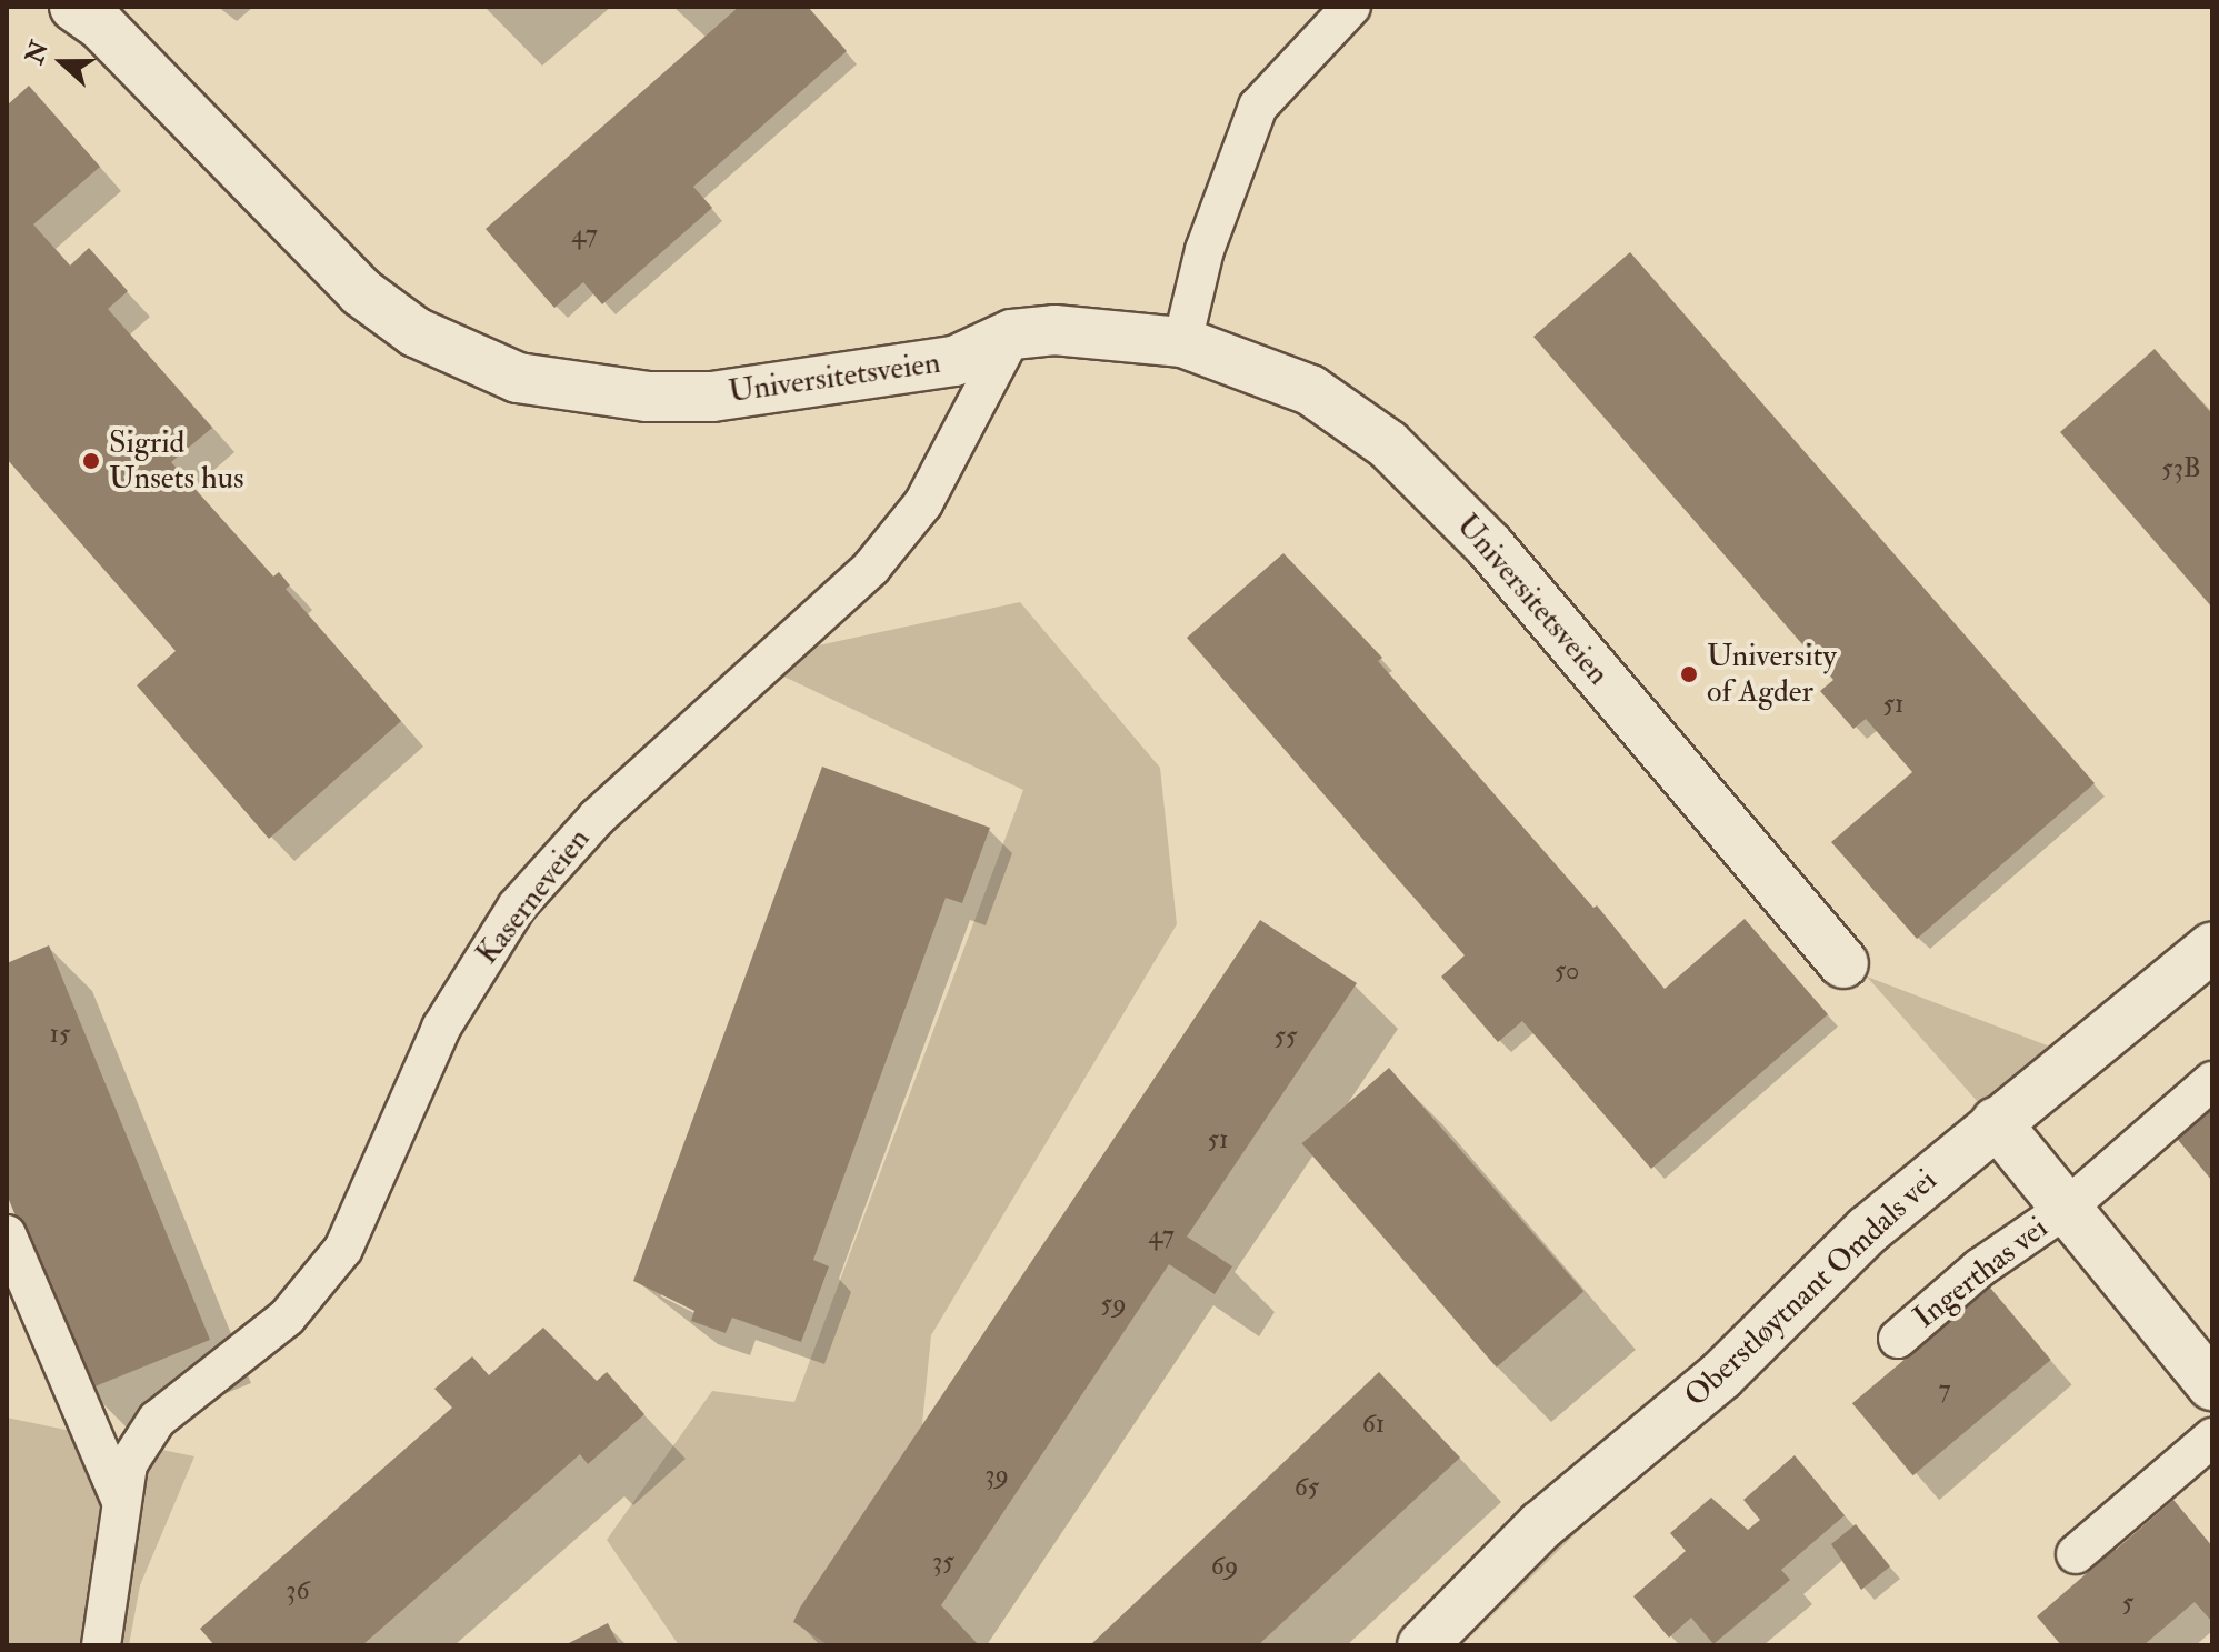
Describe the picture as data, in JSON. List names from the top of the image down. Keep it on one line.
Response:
{"streets":{"street":["Universitetsveien","Ingerthas vei","Oberstløytnant Omdals vei"],"lane":["Kaserneveien"]},"crossings":[["Universitetsveien","Kaserneveien"],["Ingerthas vei","Oberstløytnant Omdals vei"]],"places":["Sigrid Unsets hus","University of Agder"],"house_numbers":["47","53B","51","50","15","55","51","47","59","7","61","39","65","35","69","36","5"],"north":"left"}
